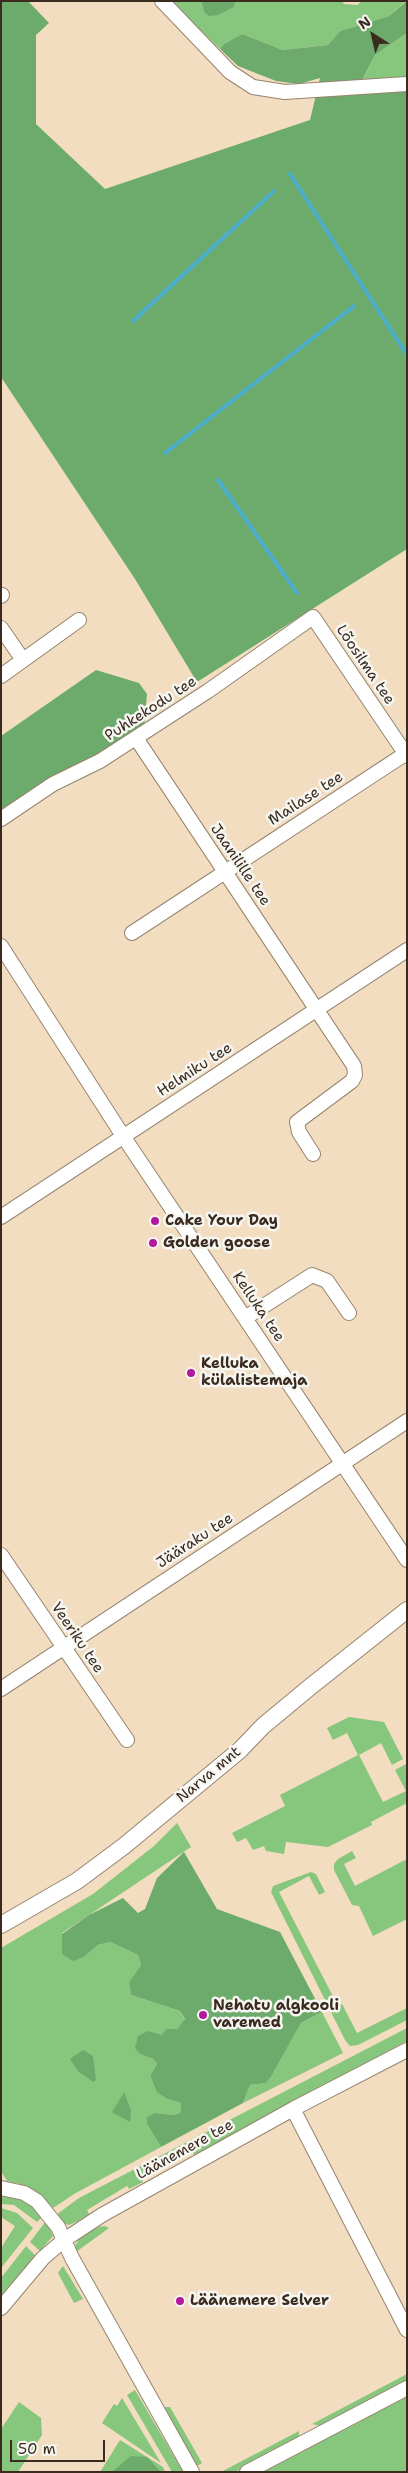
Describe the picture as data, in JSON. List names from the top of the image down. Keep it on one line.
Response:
{"streets":{"main road":["Narva mnt"],"street":["Lõosilma tee","Puhkekodu tee","Mailase tee","Jaanilille tee","Helmiku tee","Kelluka tee","Jääraku tee","Veeriku tee","Läänemere tee"]},"crossings":[["Lõosilma tee","Puhkekodu tee"],["Lõosilma tee","Mailase tee"],["Puhkekodu tee","Jaanilille tee"],["Mailase tee","Jaanilille tee"],["Jaanilille tee","Helmiku tee"],["Helmiku tee","Kelluka tee"],["Kelluka tee","Jääraku tee"],["Jääraku tee","Veeriku tee"]],"places":["Cake Your Day","Golden goose","Kelluka külalistemaja","Nehatu algkooli varemed","Läänemere Selver"],"scale_bar":"50 m","north":"top left"}
